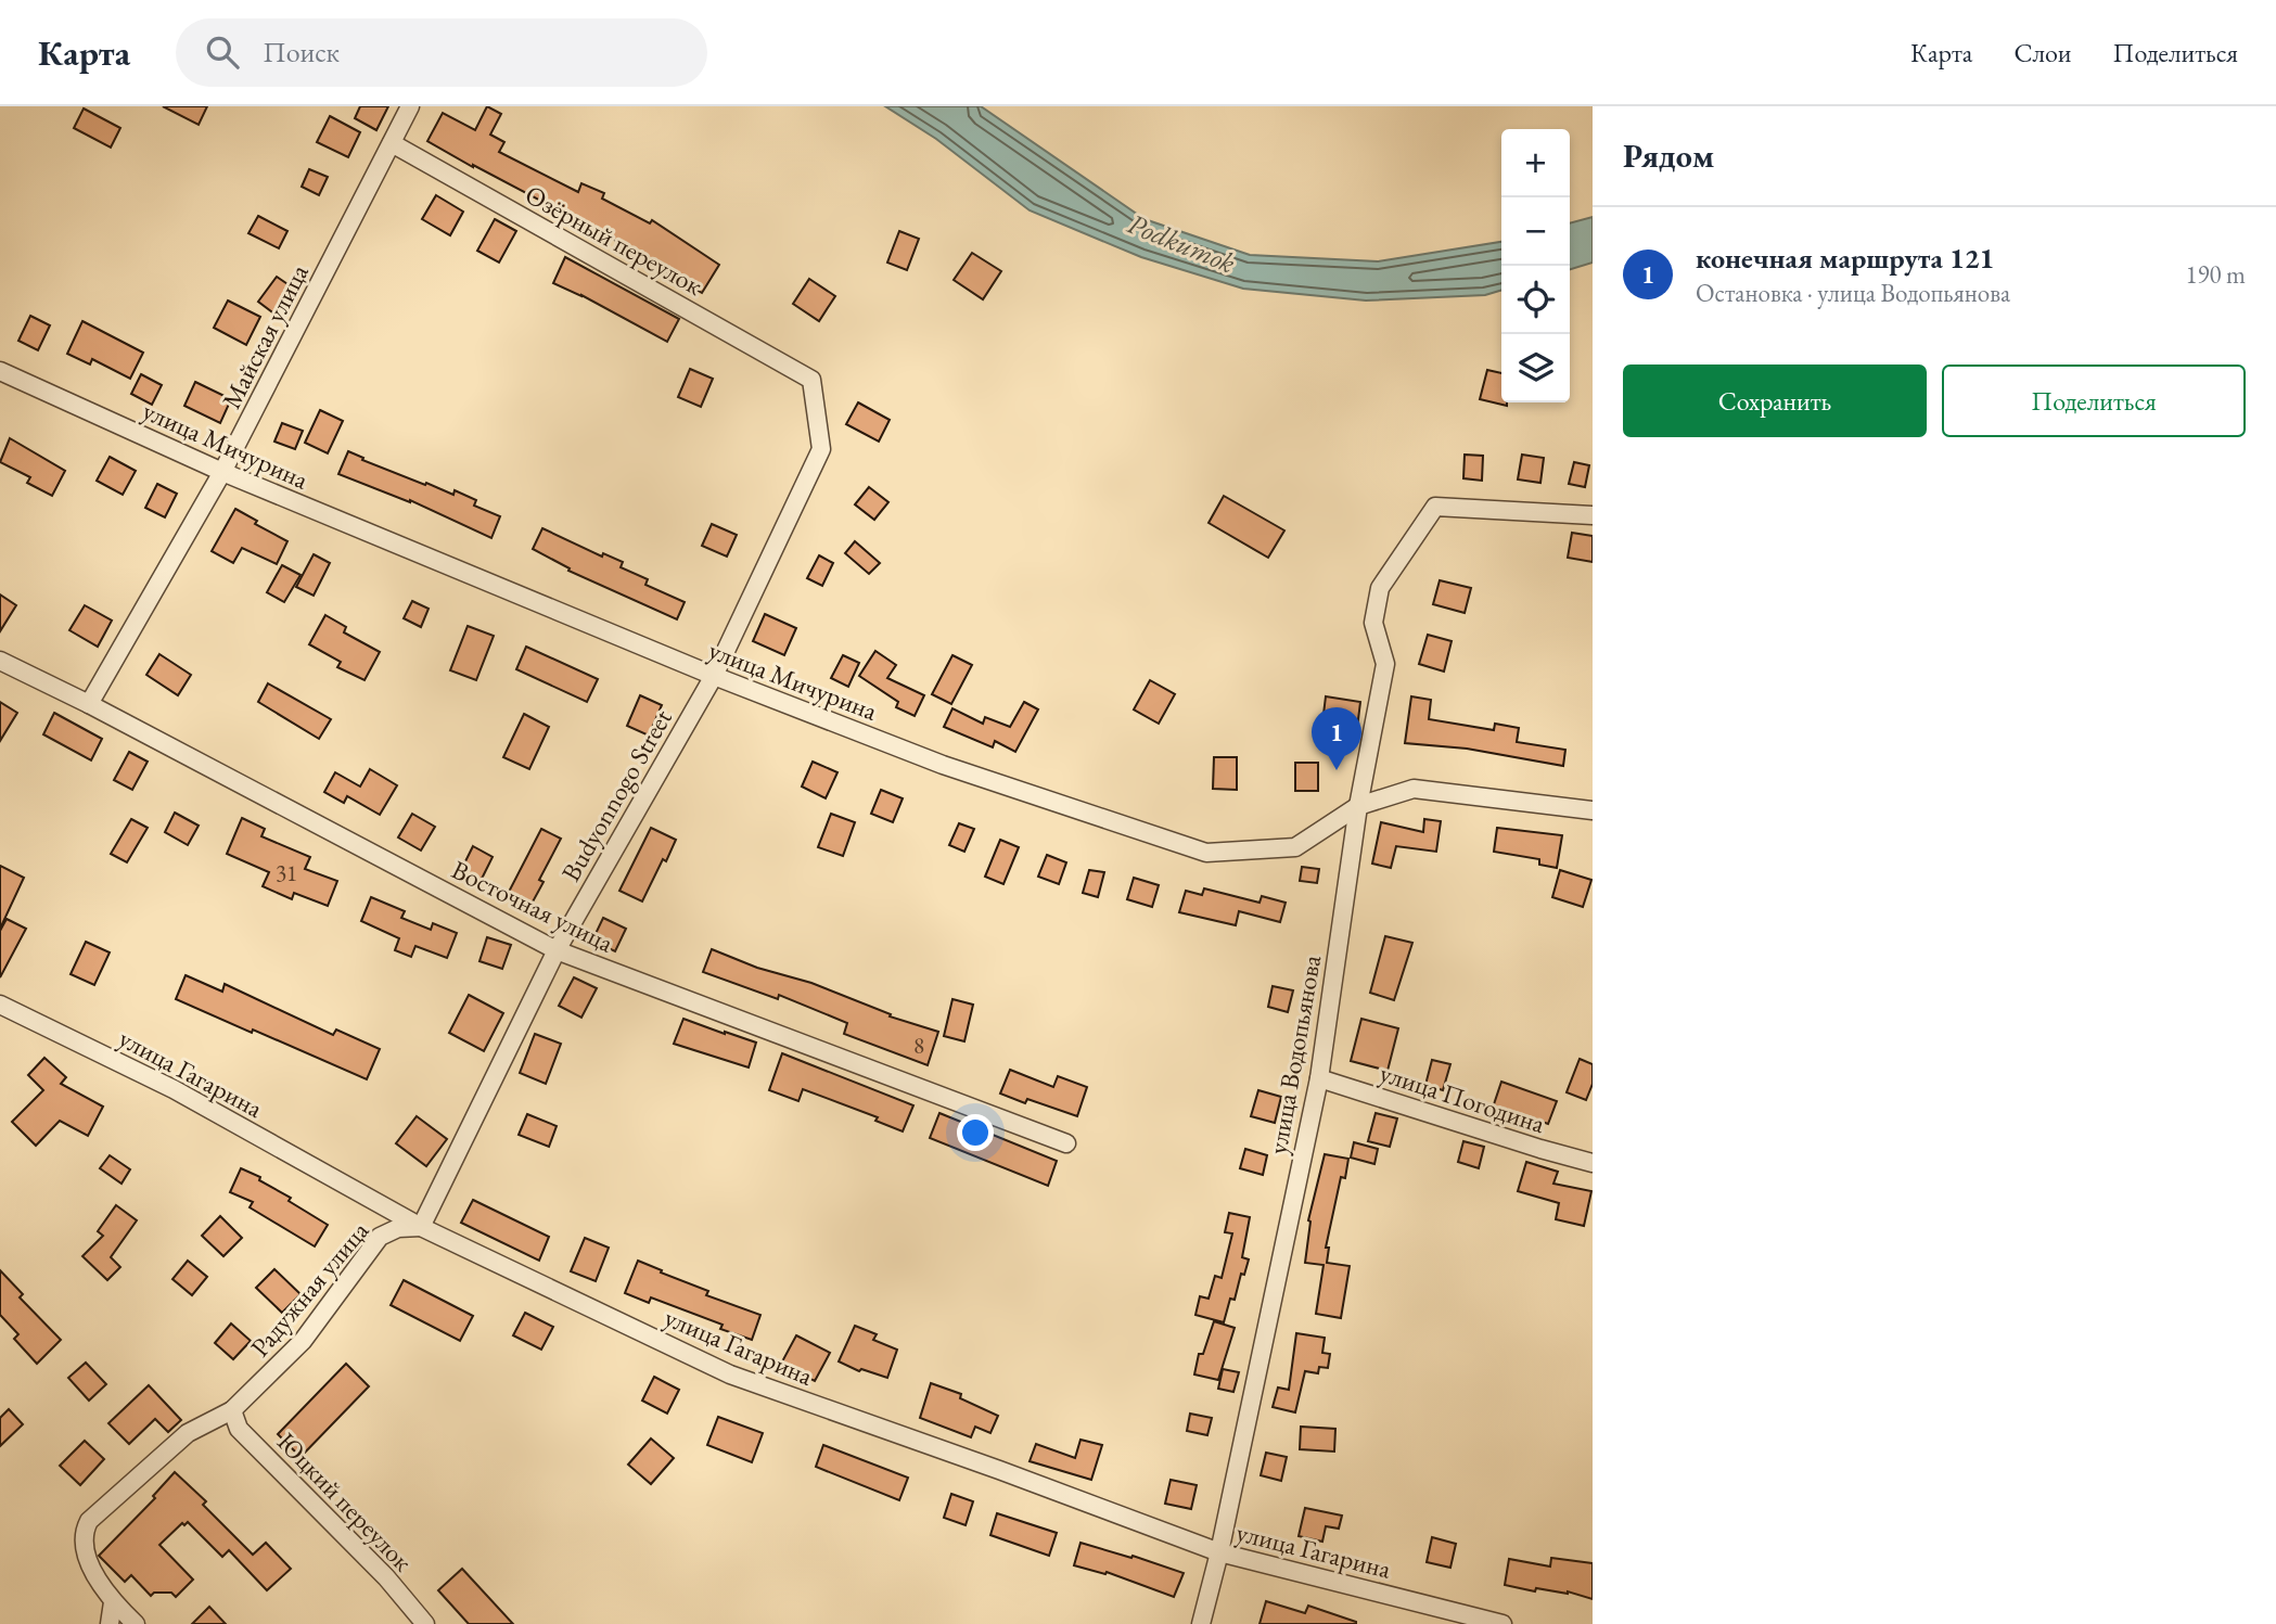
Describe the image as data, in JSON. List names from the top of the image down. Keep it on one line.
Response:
{"streets":{"street":["Озёрный переулок","Майская улица","улица Мичурина","Budyonnogo Street","Восточная улица","улица Водопьянова","улица Гагарина","улица Погодина","Радужная улица","Юцкий переулок"]},"crossings":[["Озёрный переулок","Майская улица"],["Озёрный переулок","Budyonnogo Street"],["Майская улица","улица Мичурина"],["Майская улица","Восточная улица"],["улица Мичурина","Budyonnogo Street"],["улица Мичурина","улица Водопьянова"],["Budyonnogo Street","Восточная улица"],["Budyonnogo Street","улица Гагарина"],["Budyonnogo Street","Радужная улица"],["улица Водопьянова","улица Гагарина"],["улица Водопьянова","улица Погодина"],["улица Гагарина","Радужная улица"],["Радужная улица","Юцкий переулок"]],"water":["Podkumok"],"house_numbers":["31","8"],"page":{"header":"Карта","search":"Поиск","nav":["Карта","Слои","Поделиться"],"heading":"Рядом","map_buttons":["+","−"],"list":[{"mark":"1","name":"конечная маршрута 121","note":"Остановка · улица Водопьянова","value":"190 m"}],"buttons":["Сохранить","Поделиться"],"pins":"1"}}
